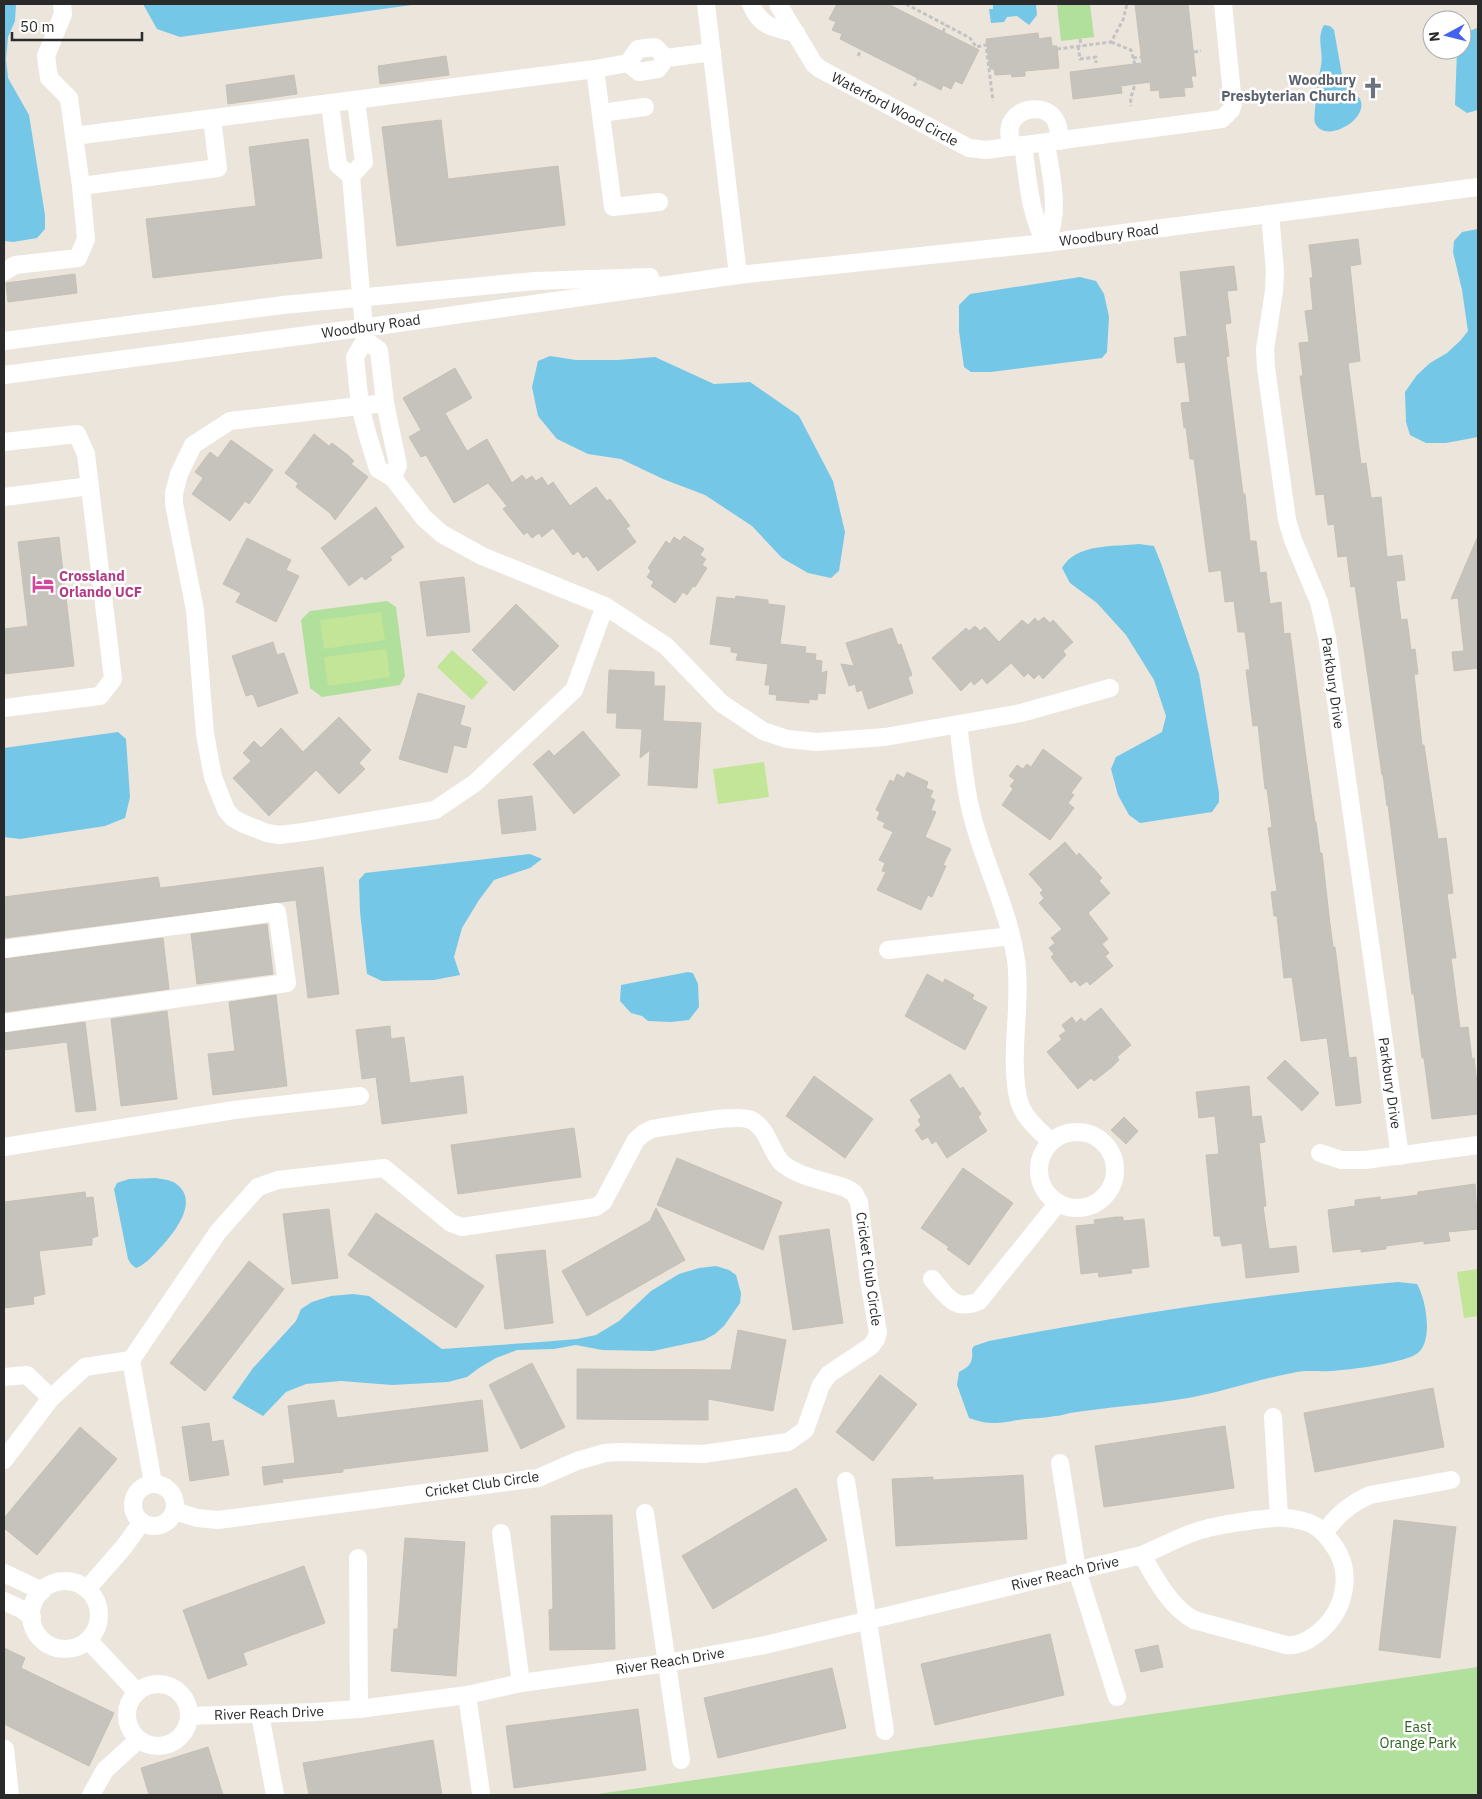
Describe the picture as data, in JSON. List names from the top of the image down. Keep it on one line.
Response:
{"streets":{"street":["Waterford Wood Circle","Woodbury Road","Parkbury Drive","Cricket Club Circle","River Reach Drive"]},"crossings":[["Woodbury Road","Parkbury Drive"]],"parks":["East Orange Park"],"places":{"church":["Woodbury Presbyterian Church"],"hotel":["Crossland Orlando UCF"]},"scale_bar":"50 m","north":"left"}
